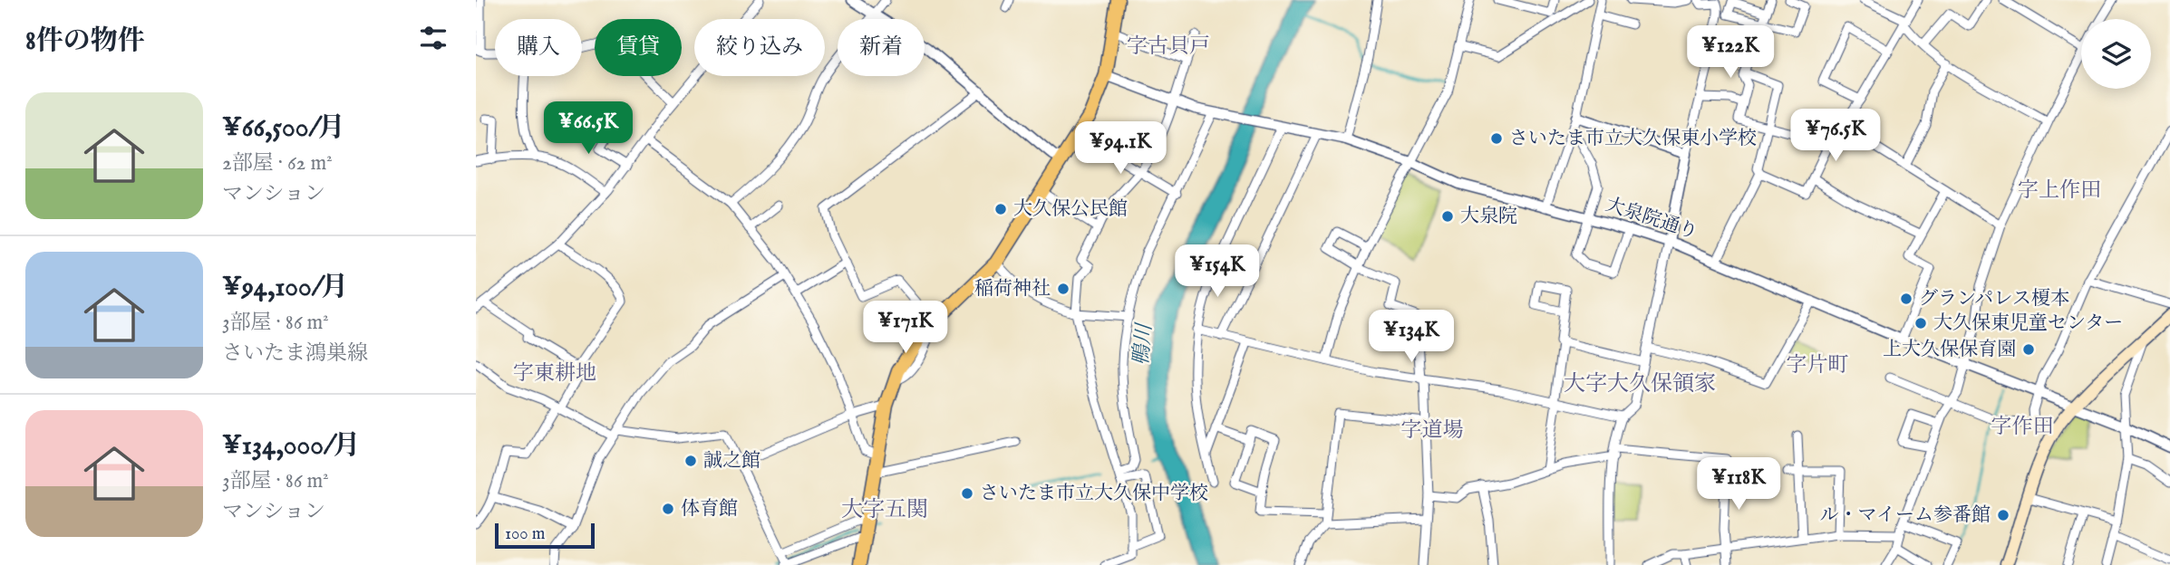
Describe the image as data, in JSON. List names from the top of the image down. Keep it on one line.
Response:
{"streets":{"street":["大泉院通り"]},"districts":["字古貝戸","字上作田","字片町","字東耕地","大字大久保領家","字作田","字道場","大字五関"],"water":["鴨川"],"places":["さいたま市立大久保東小学校","大久保公民館","大泉院","稲荷神社","グランパレス榎本","大久保東児童センター","上大久保保育園","誠之館","さいたま市立大久保中学校","体育館","ル・マイーム参番館"],"scale_bar":"100 m","page":{"heading":"8件の物件","chip":["購入","賃貸","絞り込み","新着"],"price":["¥122K","¥66.5K","¥76.5K","¥94.1K","¥154K","¥171K","¥134K","¥118K"],"list":[{"name":"¥66,500/月","note":"2部屋 · 62 m² · マンション"},{"name":"¥94,100/月","note":"3部屋 · 86 m² · さいたま鴻巣線"},{"name":"¥134,000/月","note":"3部屋 · 86 m² · マンション"}],"scale":"100 m"}}
